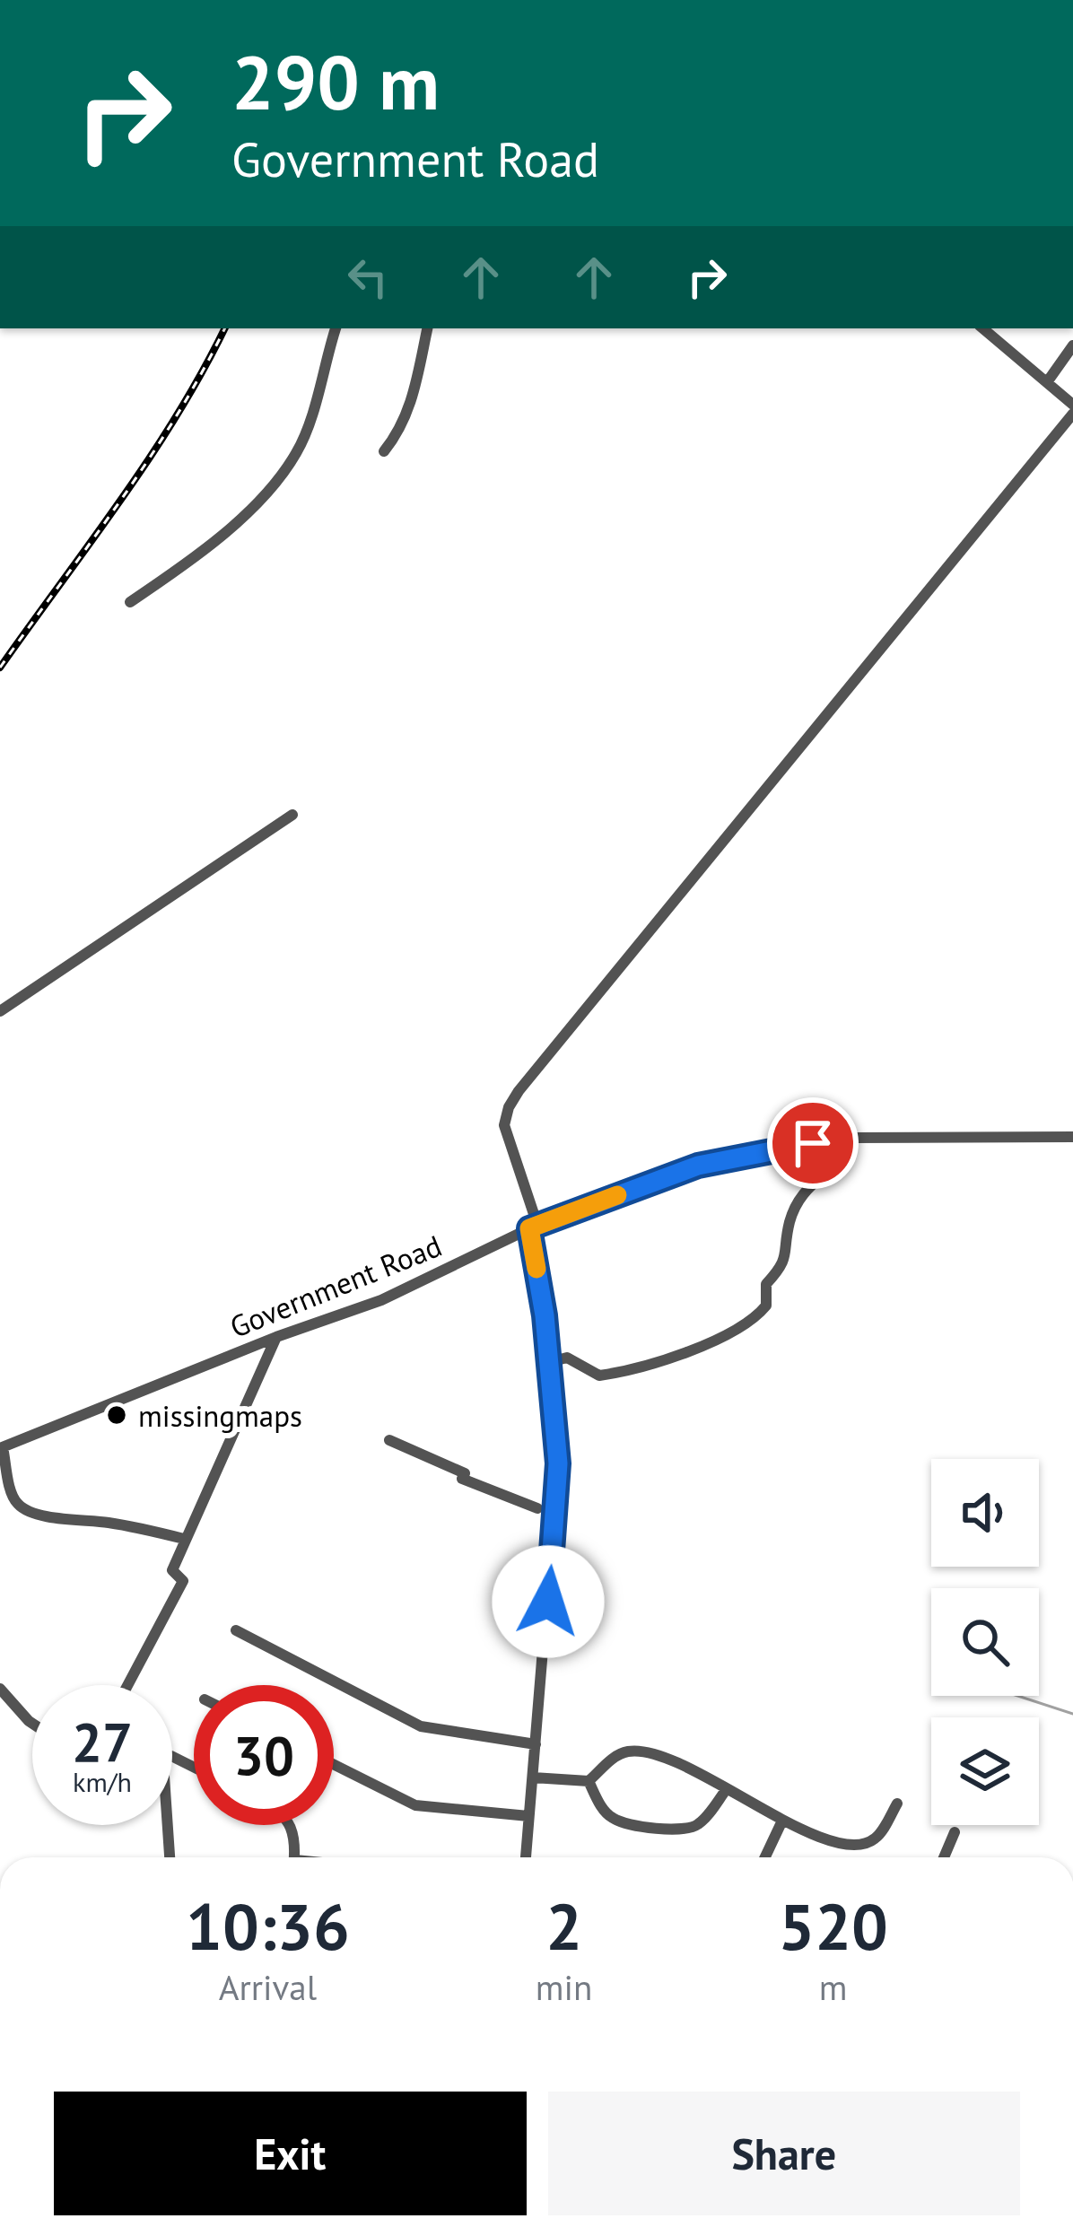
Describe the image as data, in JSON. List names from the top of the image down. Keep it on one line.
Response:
{"streets":{"street":["Government Road"]},"places":["missingmaps"],"page":{"turn":["290 m","Government Road"],"speed":"27 km/h","limit":"30","eta":["10:36","Arrival","2","min","520","m"],"buttons":["Exit","Share"]}}
